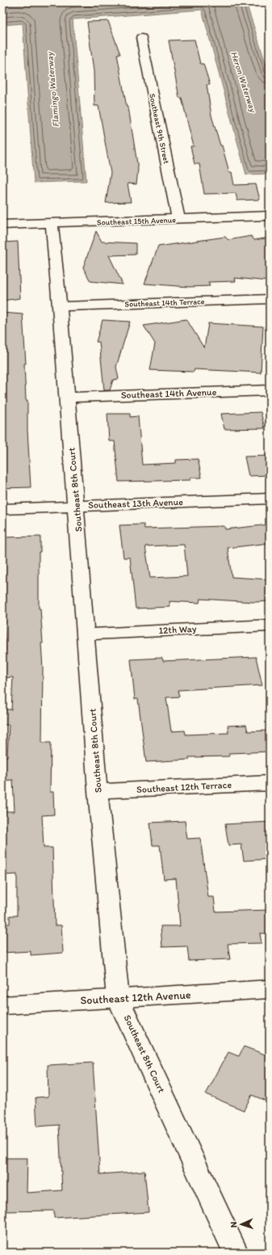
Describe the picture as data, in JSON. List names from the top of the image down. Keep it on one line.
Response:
{"streets":{"street":["Southeast 9th Street","Southeast 15th Avenue","Southeast 14th Terrace","Southeast 14th Avenue","Southeast 8th Court","Southeast 13th Avenue","12th Way","Southeast 12th Terrace","Southeast 12th Avenue"]},"crossings":[["Southeast 9th Street","Southeast 15th Avenue"],["Southeast 15th Avenue","Southeast 8th Court"],["Southeast 14th Terrace","Southeast 8th Court"],["Southeast 14th Avenue","Southeast 8th Court"],["Southeast 8th Court","Southeast 13th Avenue"],["Southeast 8th Court","12th Way"],["Southeast 8th Court","Southeast 12th Terrace"],["Southeast 8th Court","Southeast 12th Avenue"]],"water":["Heron Waterway","Flamingo Waterway"],"north":"left"}
